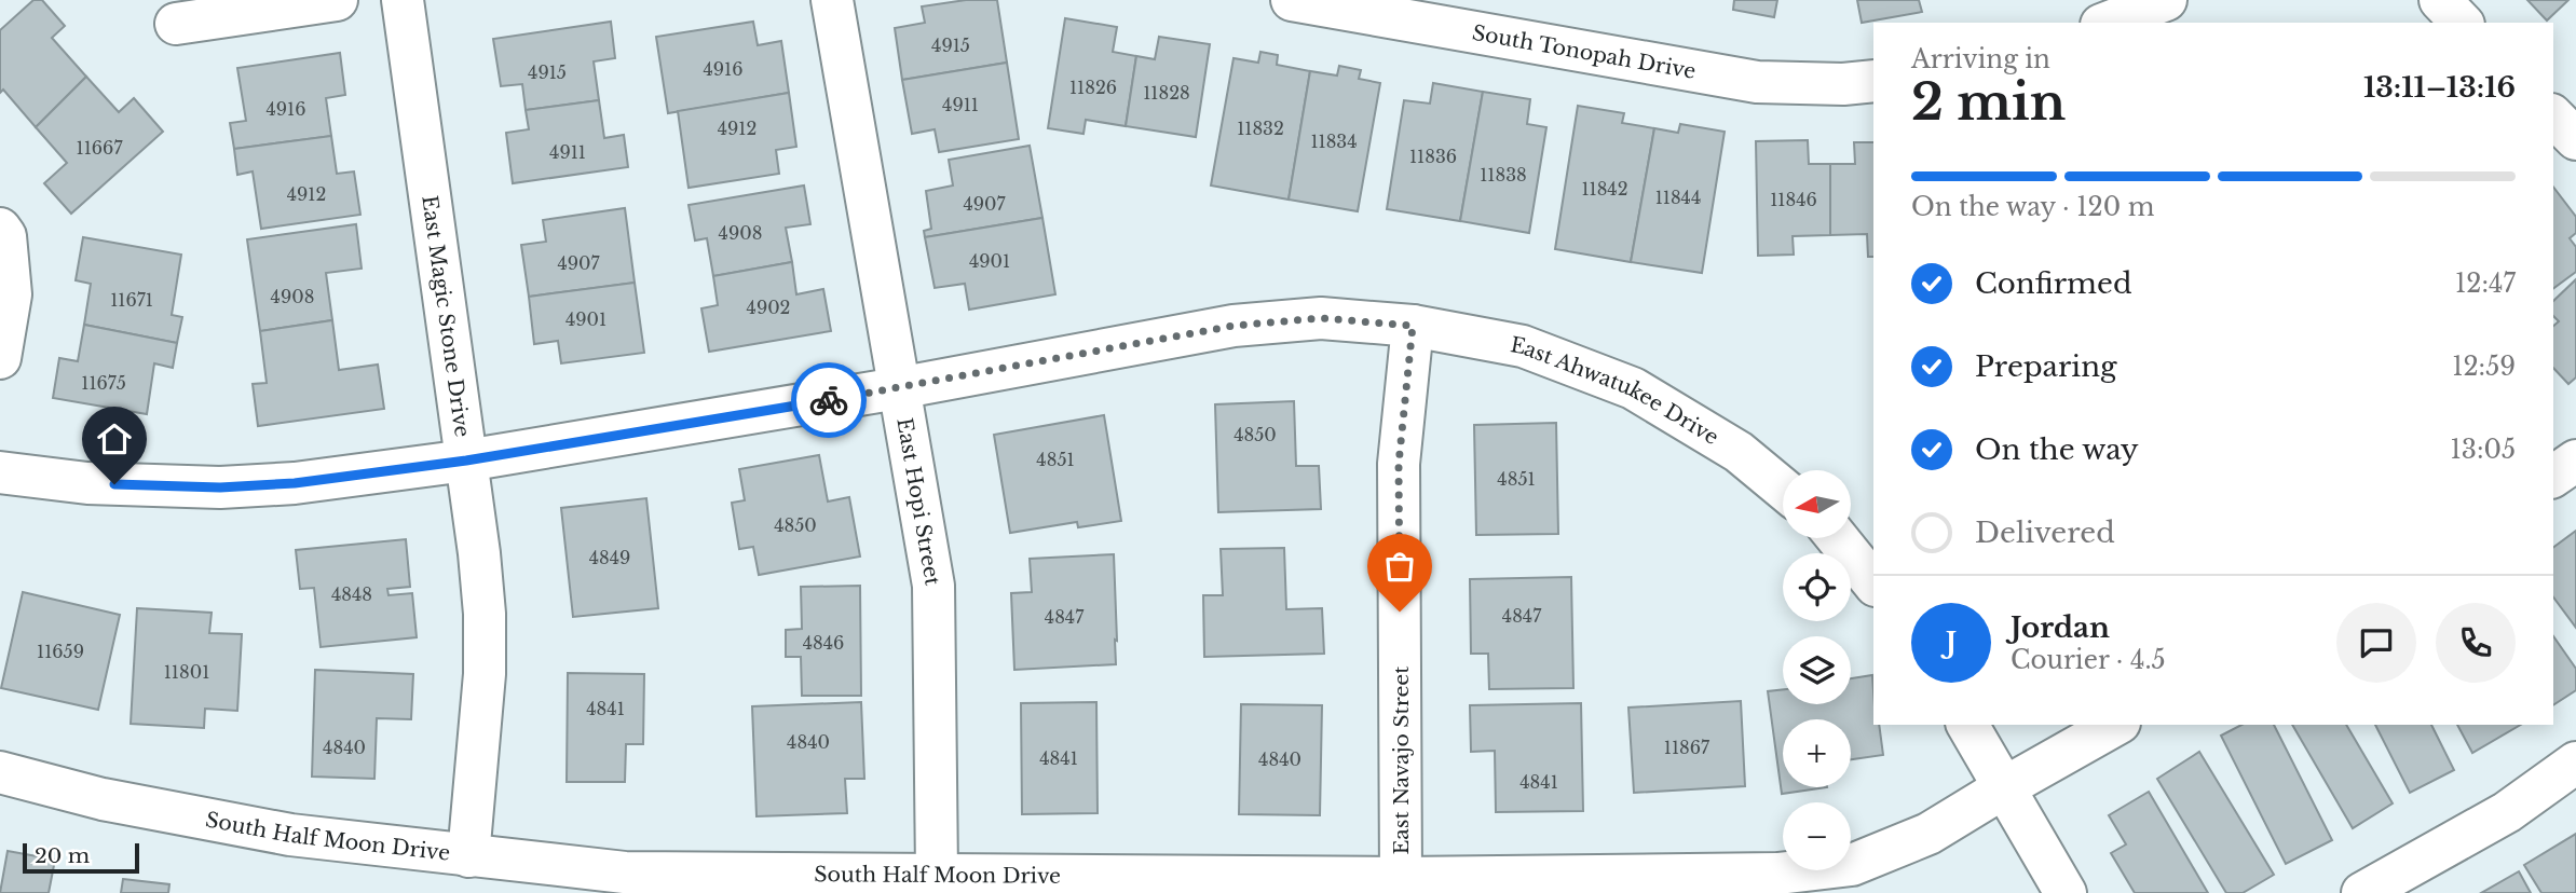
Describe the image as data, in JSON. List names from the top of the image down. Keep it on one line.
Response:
{"streets":{"street":["South Tonopah Drive","East Magic Stone Drive","East Ahwatukee Drive","East Hopi Street","East Navajo Street","South Half Moon Drive"]},"crossings":[["East Magic Stone Drive","East Ahwatukee Drive"],["East Magic Stone Drive","South Half Moon Drive"],["East Ahwatukee Drive","East Hopi Street"],["East Ahwatukee Drive","East Navajo Street"],["East Hopi Street","South Half Moon Drive"],["East Navajo Street","South Half Moon Drive"]],"house_numbers":["4915","4916","4915","11826","11828","4911","4916","4912","11832","11834","11667","4911","11836","11838","11842","4912","11844","11846","4907","4908","4901","4907","4908","11671","4902","4901","11675","4850","4851","4851","4850","4849","4848","4847","4847","4846","11659","11801","4841","4840","4840","11867","4841","4840","4841"],"scale_bar":"20 m","north":"left","page":{"heading":["2 min","Arriving in","13:11–13:16"],"panel":["Jordan","Courier · 4.5"],"bar":"On the way · 120 m","list":[["Confirmed","12:47"],["Preparing","12:59"],["On the way","13:05"],"Delivered"],"map_buttons":["+","−"],"round":"J","scale":"20 m"}}
